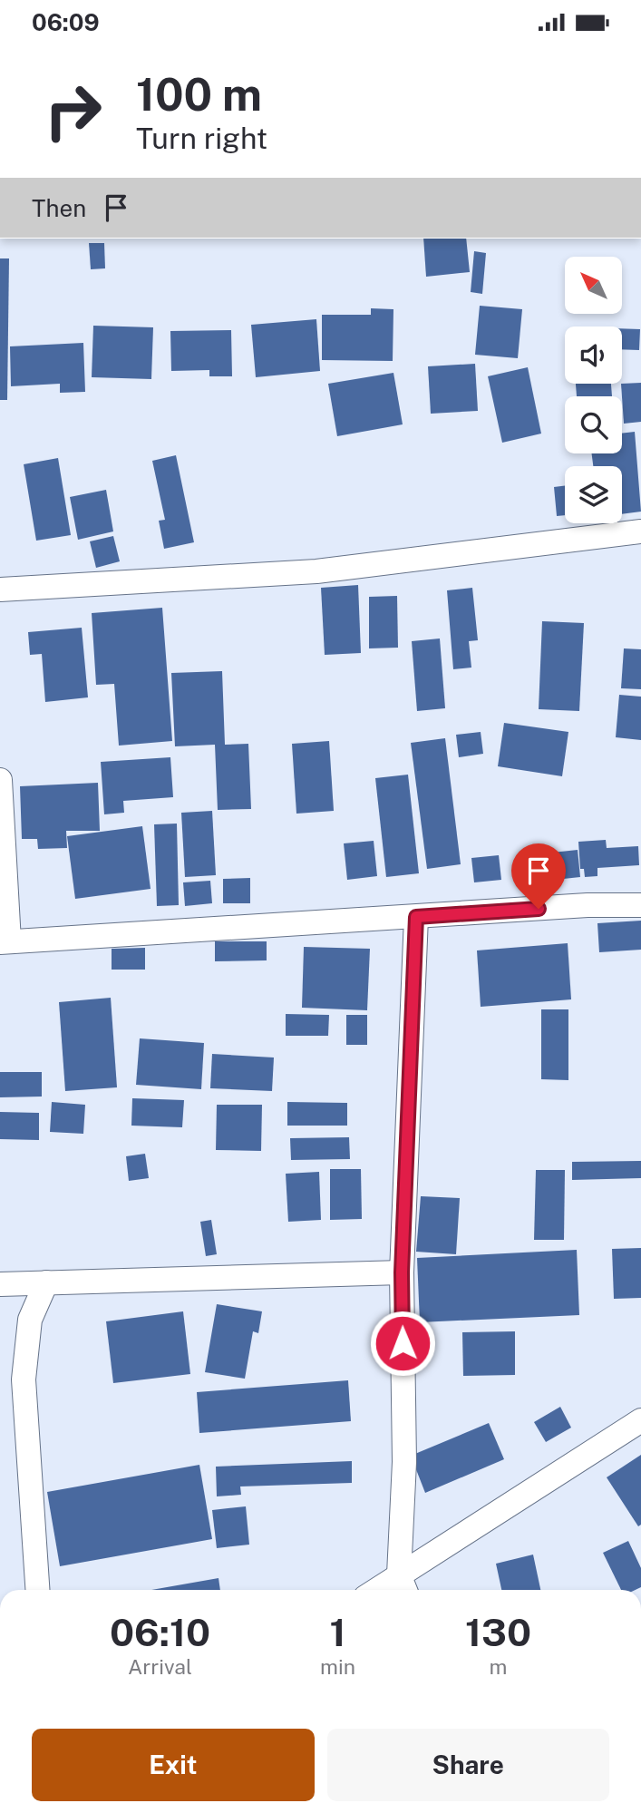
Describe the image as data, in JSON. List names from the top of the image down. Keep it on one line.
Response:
{"north":"top left","page":{"status":"06:09","turn":["100 m","Turn right"],"then":"Then","eta":["06:10","Arrival","1","min","130","m"],"buttons":["Exit","Share"]}}
